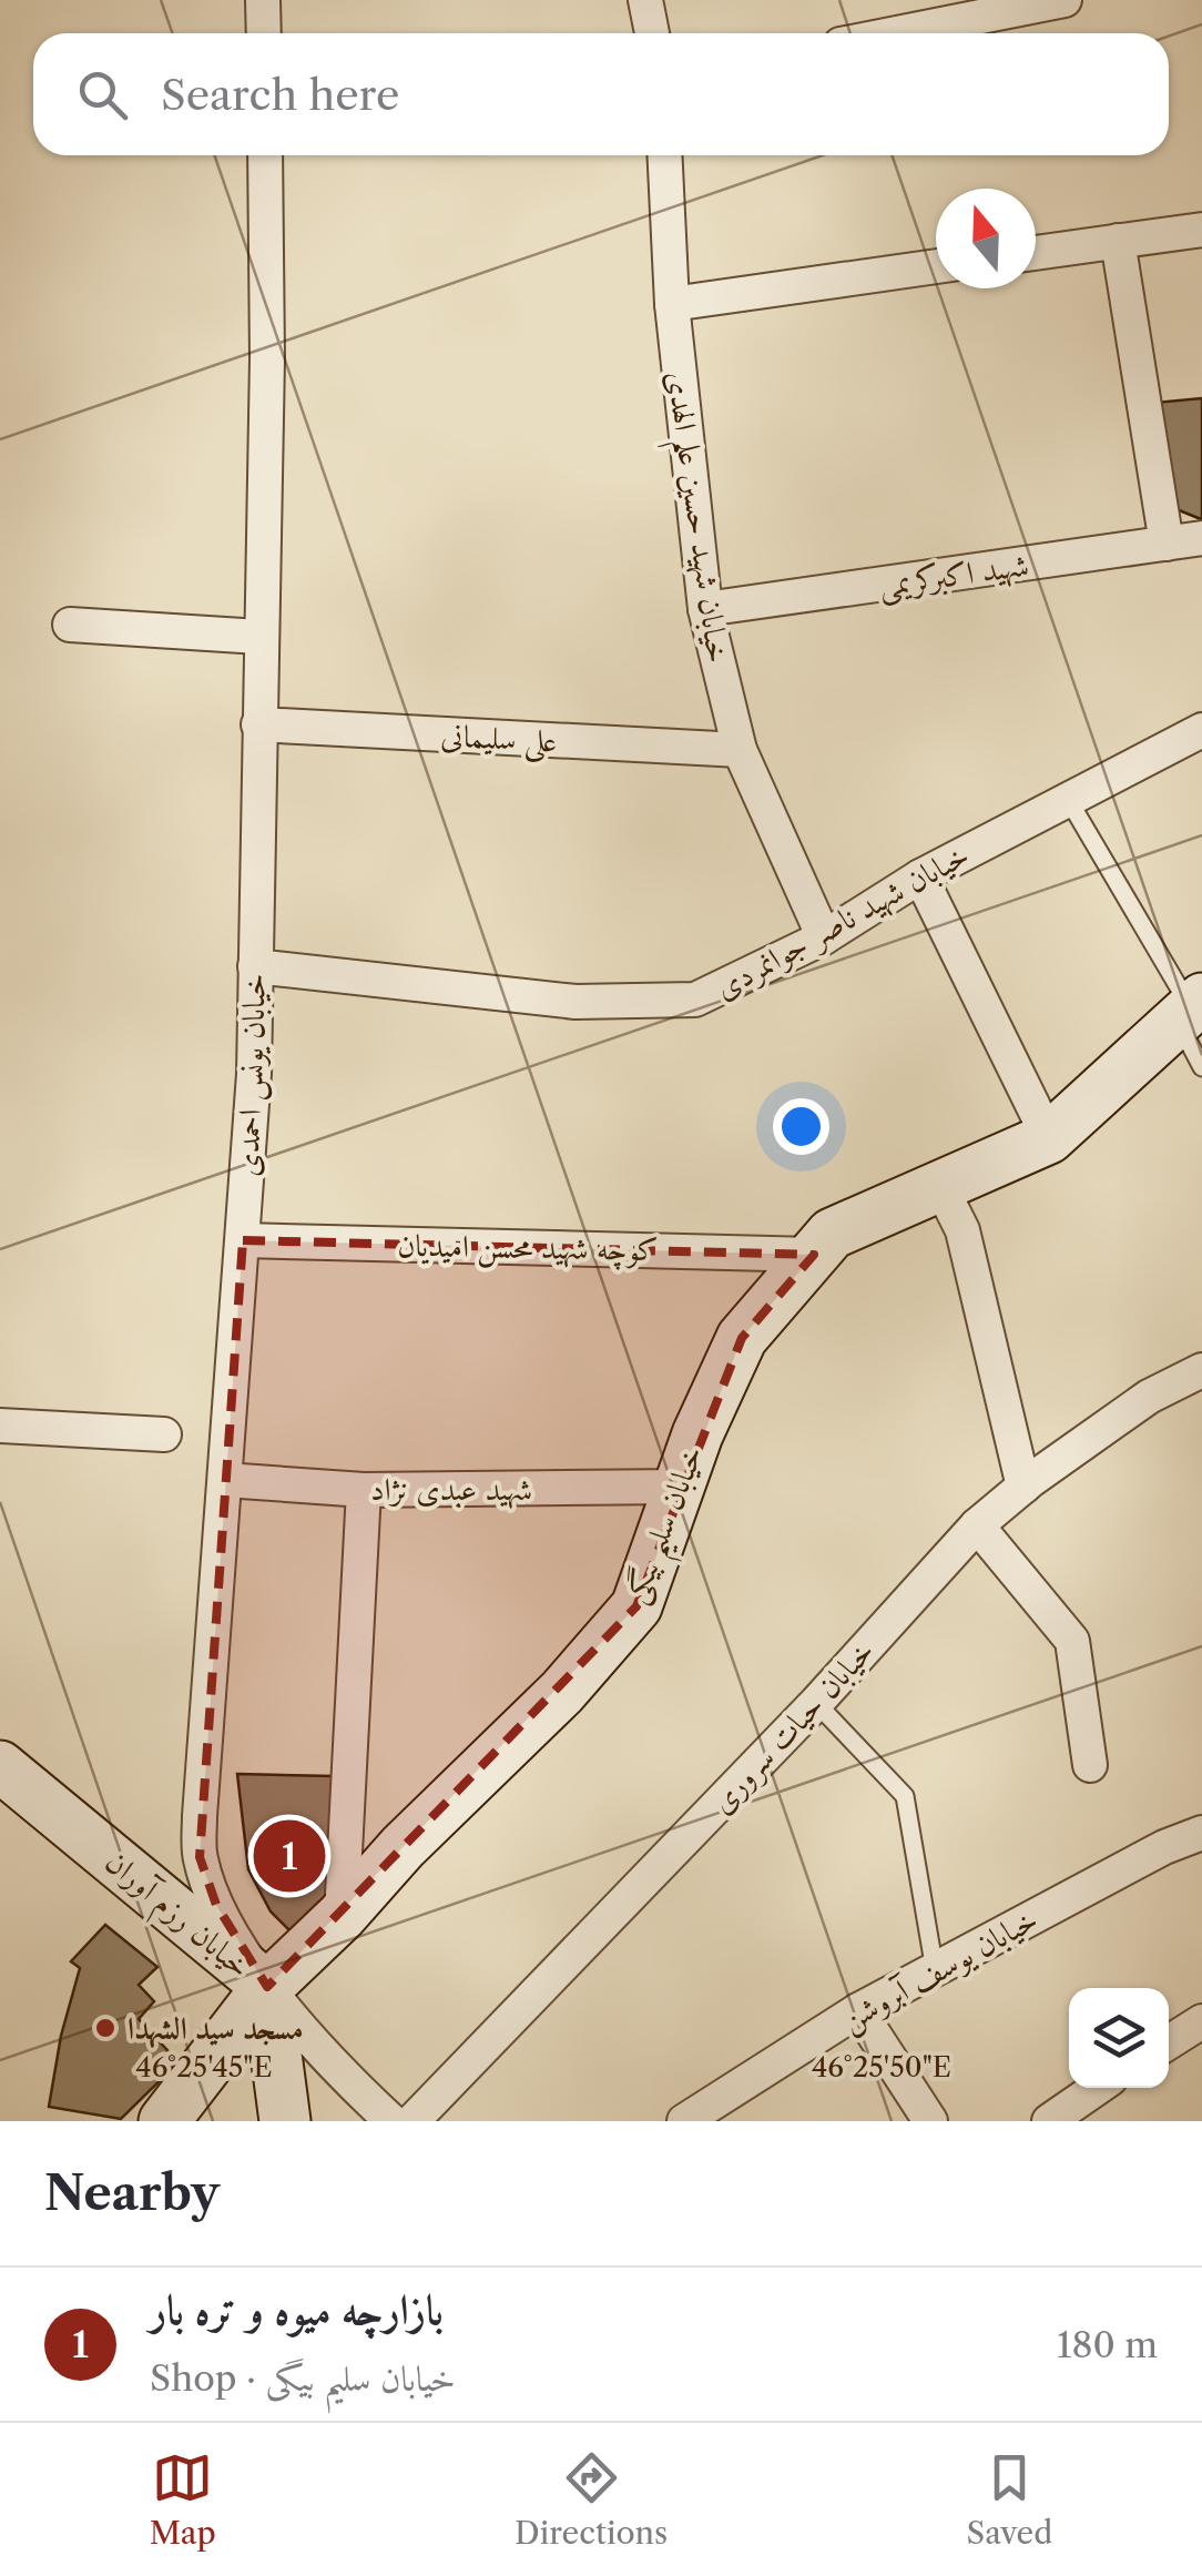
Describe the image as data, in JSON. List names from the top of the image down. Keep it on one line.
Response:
{"streets":{"street":["خیابان شهید حسین علم الهدی","شهید اکبرکریمی","علی سلیمانی","خیابان شهید ناصر جوانمردی","خیابان یونس احمدی","کوچه شهید محسن امیدیان","شهید عبدی نژاد","خیابان سلیم بیگی","خیابان حیات سروری","خیابان رزم آوران","خیابان یوسف آبروشن"]},"crossings":[["خیابان شهید حسین علم الهدی","شهید اکبرکریمی"],["خیابان شهید حسین علم الهدی","علی سلیمانی"],["خیابان شهید حسین علم الهدی","خیابان شهید ناصر جوانمردی"],["علی سلیمانی","خیابان یونس احمدی"],["خیابان شهید ناصر جوانمردی","خیابان یونس احمدی"],["خیابان یونس احمدی","کوچه شهید محسن امیدیان"],["خیابان یونس احمدی","شهید عبدی نژاد"],["خیابان یونس احمدی","خیابان سلیم بیگی"],["خیابان یونس احمدی","خیابان رزم آوران"],["کوچه شهید محسن امیدیان","خیابان سلیم بیگی"],["شهید عبدی نژاد","خیابان سلیم بیگی"],["خیابان سلیم بیگی","خیابان رزم آوران"]],"places":["مسجد سید الشهدا"],"north":"top","page":{"search":"Search here","pins":"1","heading":"Nearby","list":[{"mark":"1","name":"بازارچه میوه و تره بار","note":"Shop · خیابان سلیم بیگی","value":"180 m"}],"nav":["Map","Directions","Saved"]},"coordinates":["46°25'45\"E","46°25'50\"E"]}
